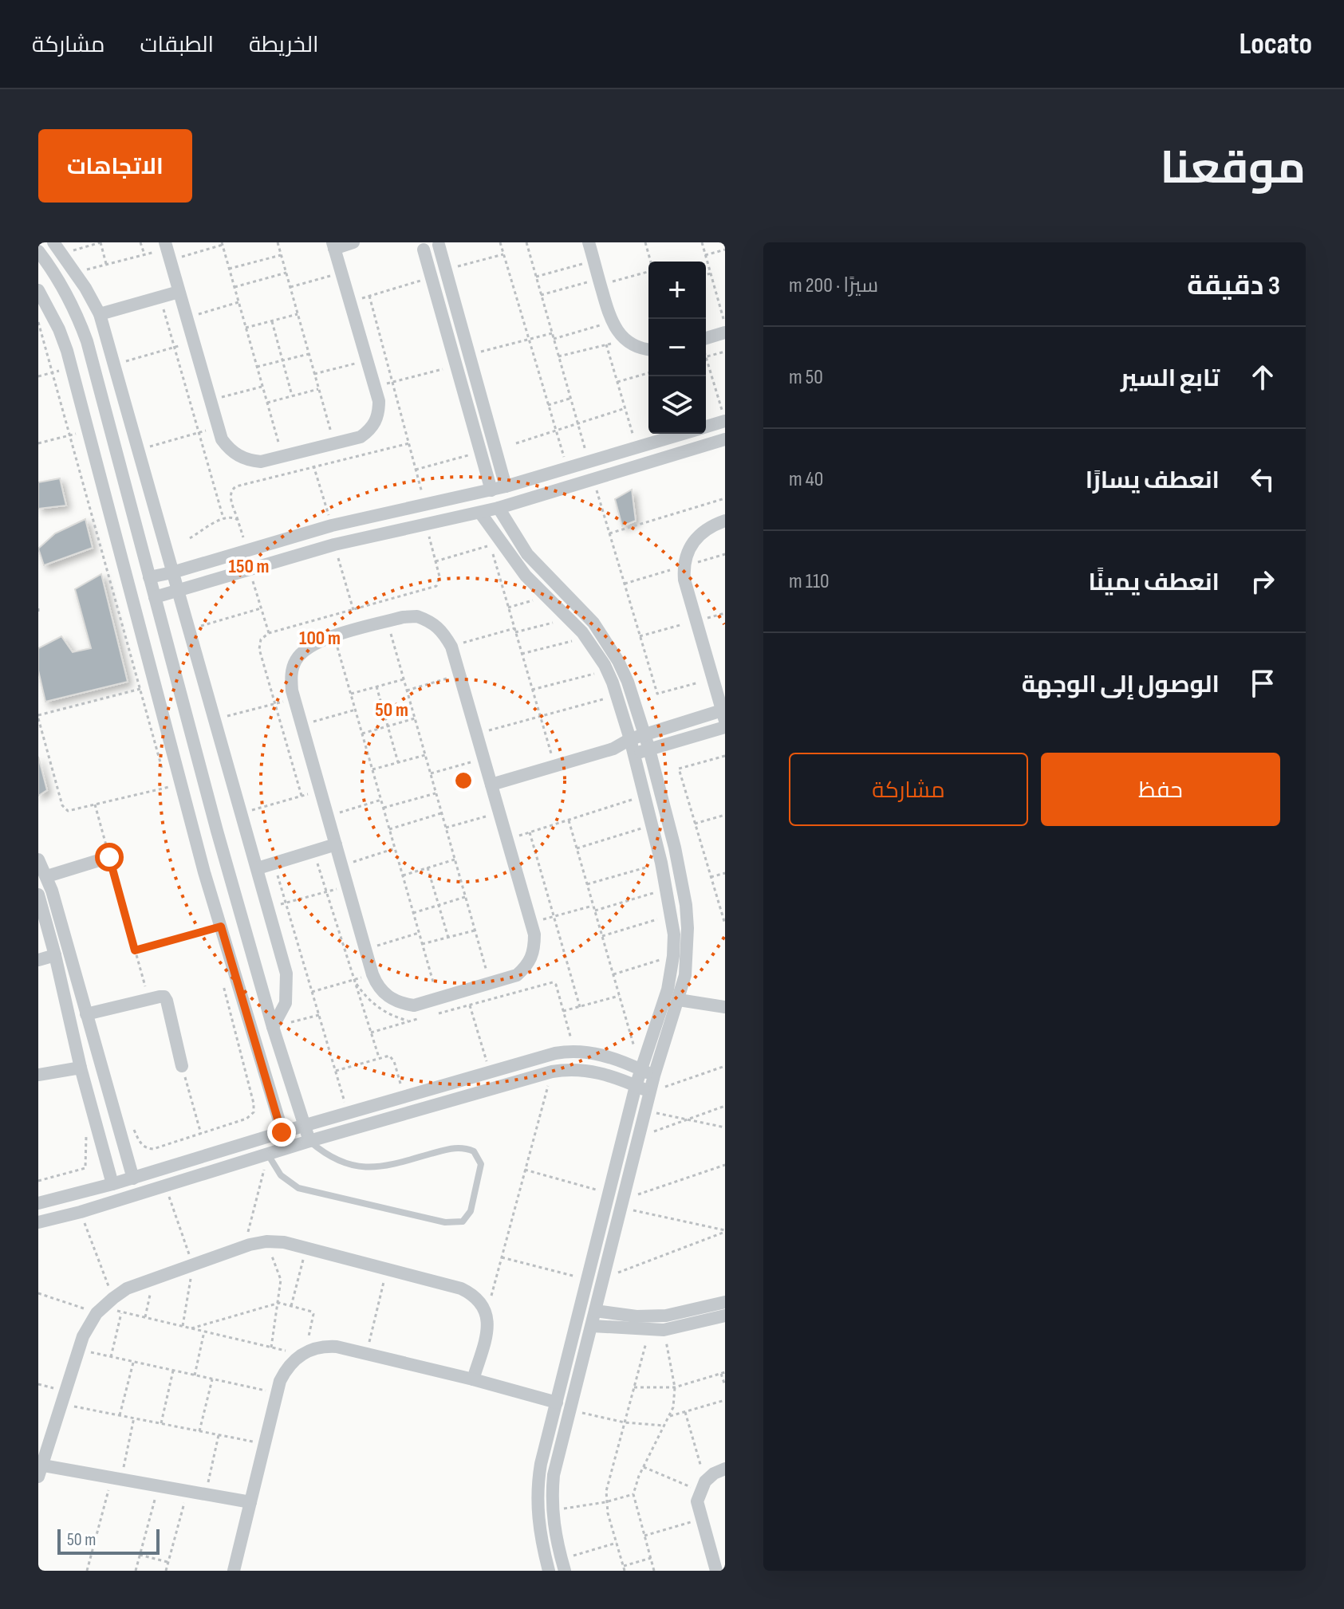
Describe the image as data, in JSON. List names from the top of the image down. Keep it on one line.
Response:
{"scale_bar":"50 m","page":{"header":"Locato","nav":["الخريطة","الطبقات","مشاركة"],"title":"موقعنا","buttons":["الاتجاهات",["حفظ","مشاركة"]],"heading":["3 دقيقة","سيرًا · 200 m"],"map_buttons":["+","−"],"list":[["تابع السير","50 m"],["انعطف يسارًا","40 m"],["انعطف يمينًا","110 m"],"الوصول إلى الوجهة"],"scale":"50 m"},"rings":["150 m","100 m","50 m"]}
